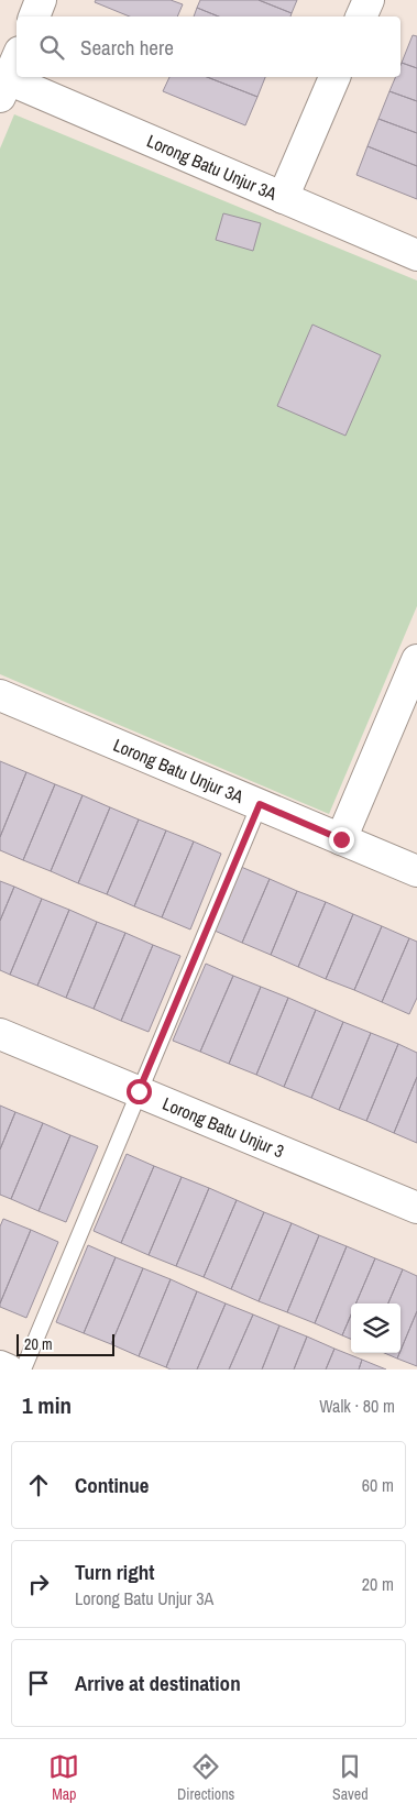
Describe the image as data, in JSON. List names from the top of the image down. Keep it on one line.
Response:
{"streets":{"street":["Lorong Batu Unjur 3A","Lorong Batu Unjur 3"]},"scale_bar":"20 m","page":{"search":"Search here","scale":"20 m","heading":["1 min","Walk · 80 m"],"list":[["Continue","60 m"],["Turn right","Lorong Batu Unjur 3A","20 m"],"Arrive at destination"],"nav":["Map","Directions","Saved"]}}
